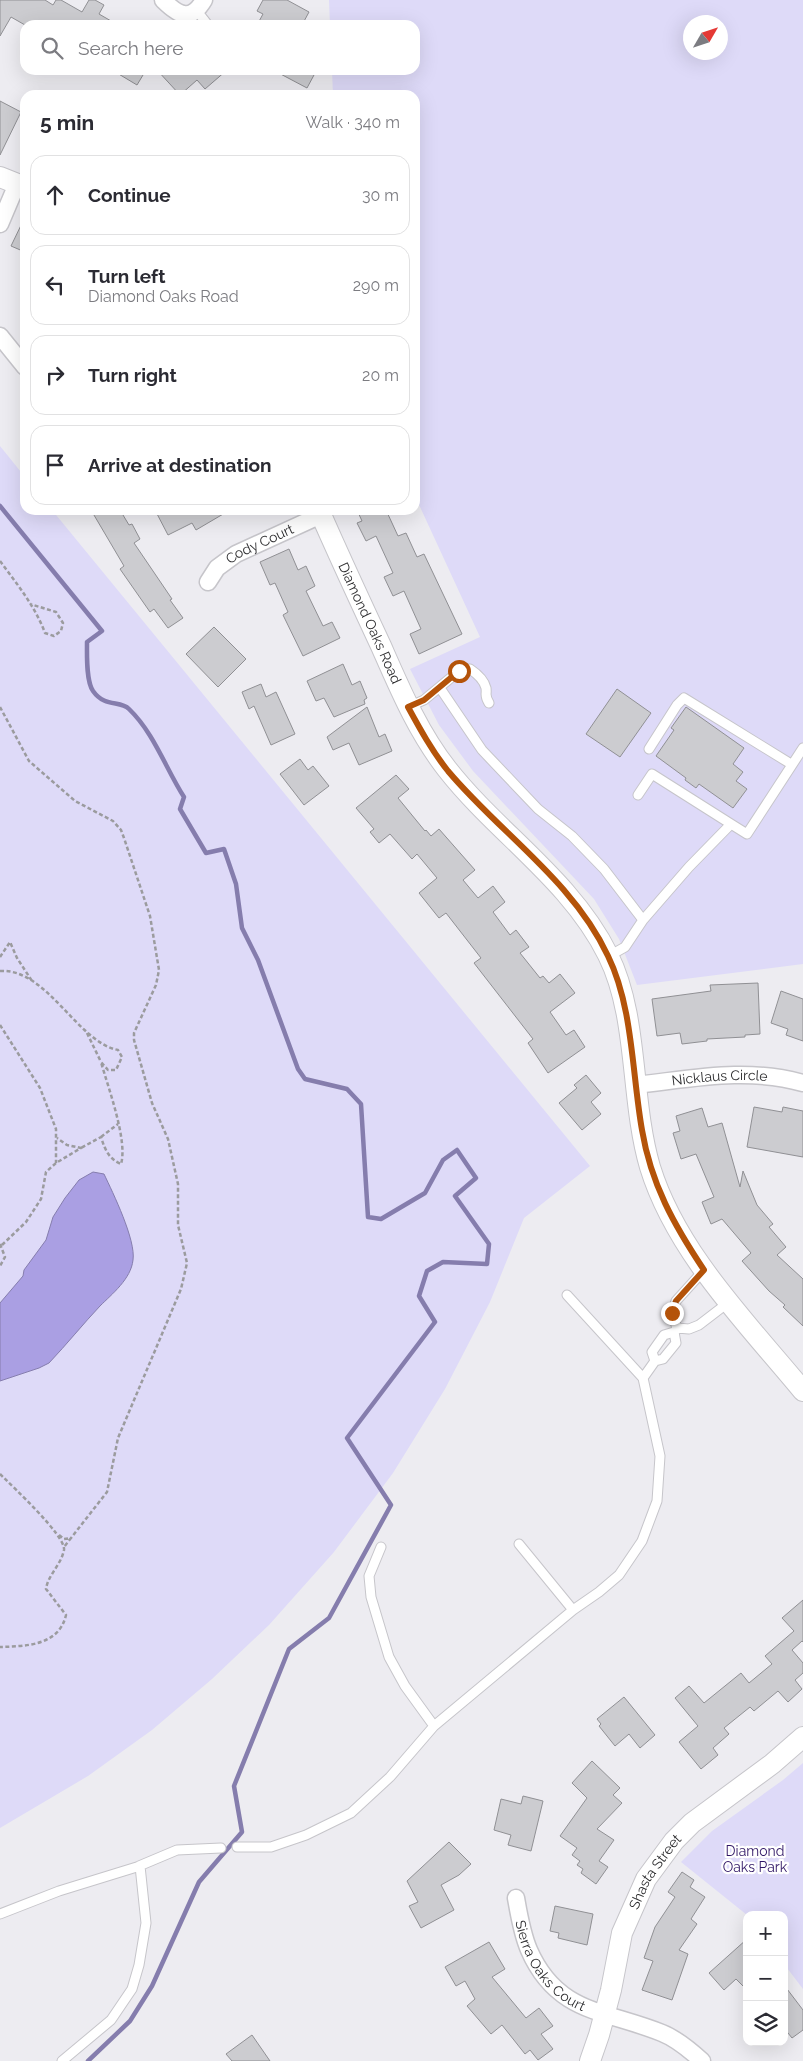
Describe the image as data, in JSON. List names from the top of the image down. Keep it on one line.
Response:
{"streets":{"street":["Cody Court","Diamond Oaks Road","Nicklaus Circle","Shasta Street","Sierra Oaks Court"]},"crossings":[["Diamond Oaks Road","Nicklaus Circle"],["Shasta Street","Sierra Oaks Court"]],"parks":["Diamond Oaks Park"],"north":"top right","page":{"search":"Search here","heading":["5 min","Walk · 340 m"],"list":[["Continue","30 m"],["Turn left","Diamond Oaks Road","290 m"],["Turn right","20 m"],"Arrive at destination"],"map_buttons":["+","−"]}}
